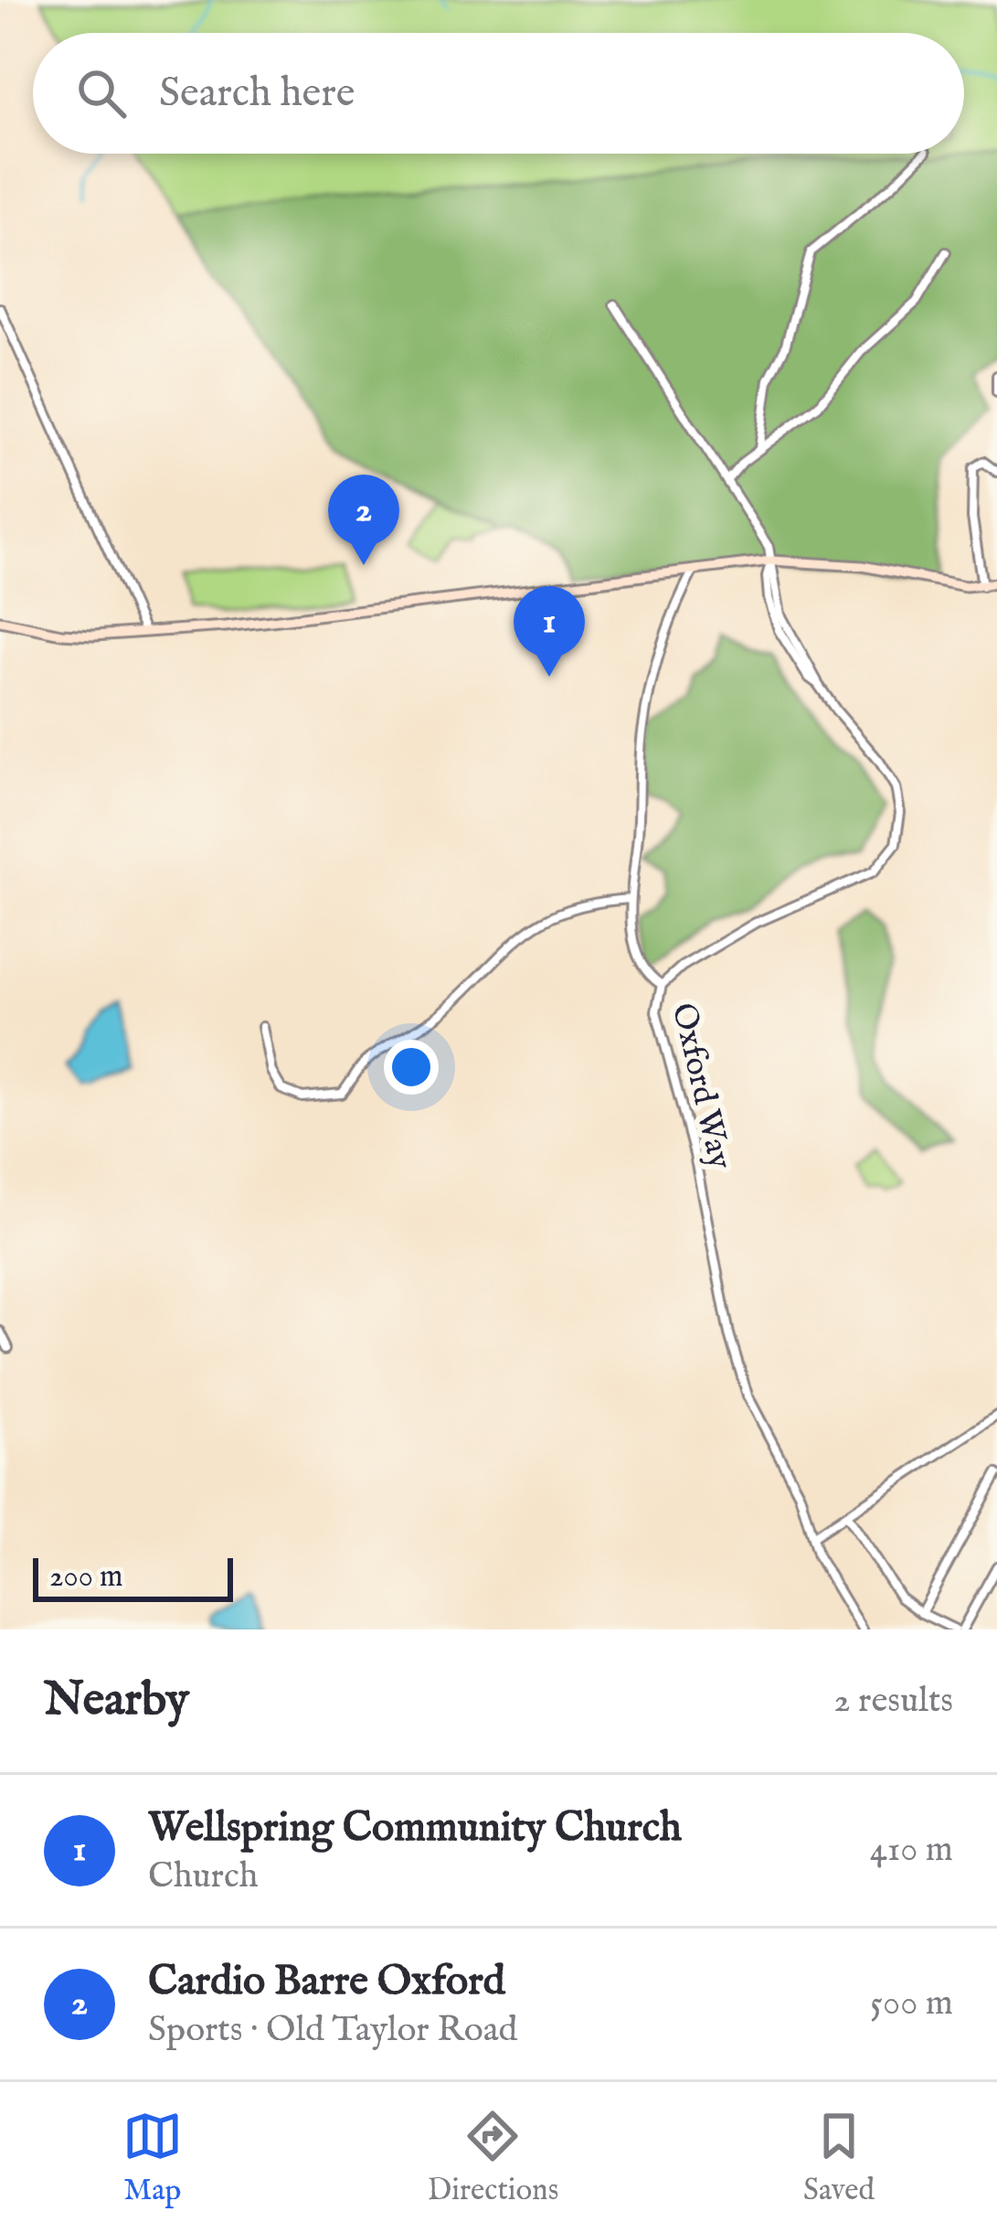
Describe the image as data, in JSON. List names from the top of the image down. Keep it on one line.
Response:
{"streets":{"street":["Oxford Way"]},"scale_bar":"200 m","page":{"search":"Search here","pins":["2","1"],"scale":"200 m","heading":["Nearby","2 results"],"list":[{"mark":"1","name":"Wellspring Community Church","note":"Church","value":"410 m"},{"mark":"2","name":"Cardio Barre Oxford","note":"Sports · Old Taylor Road","value":"500 m"}],"nav":["Map","Directions","Saved"]}}
